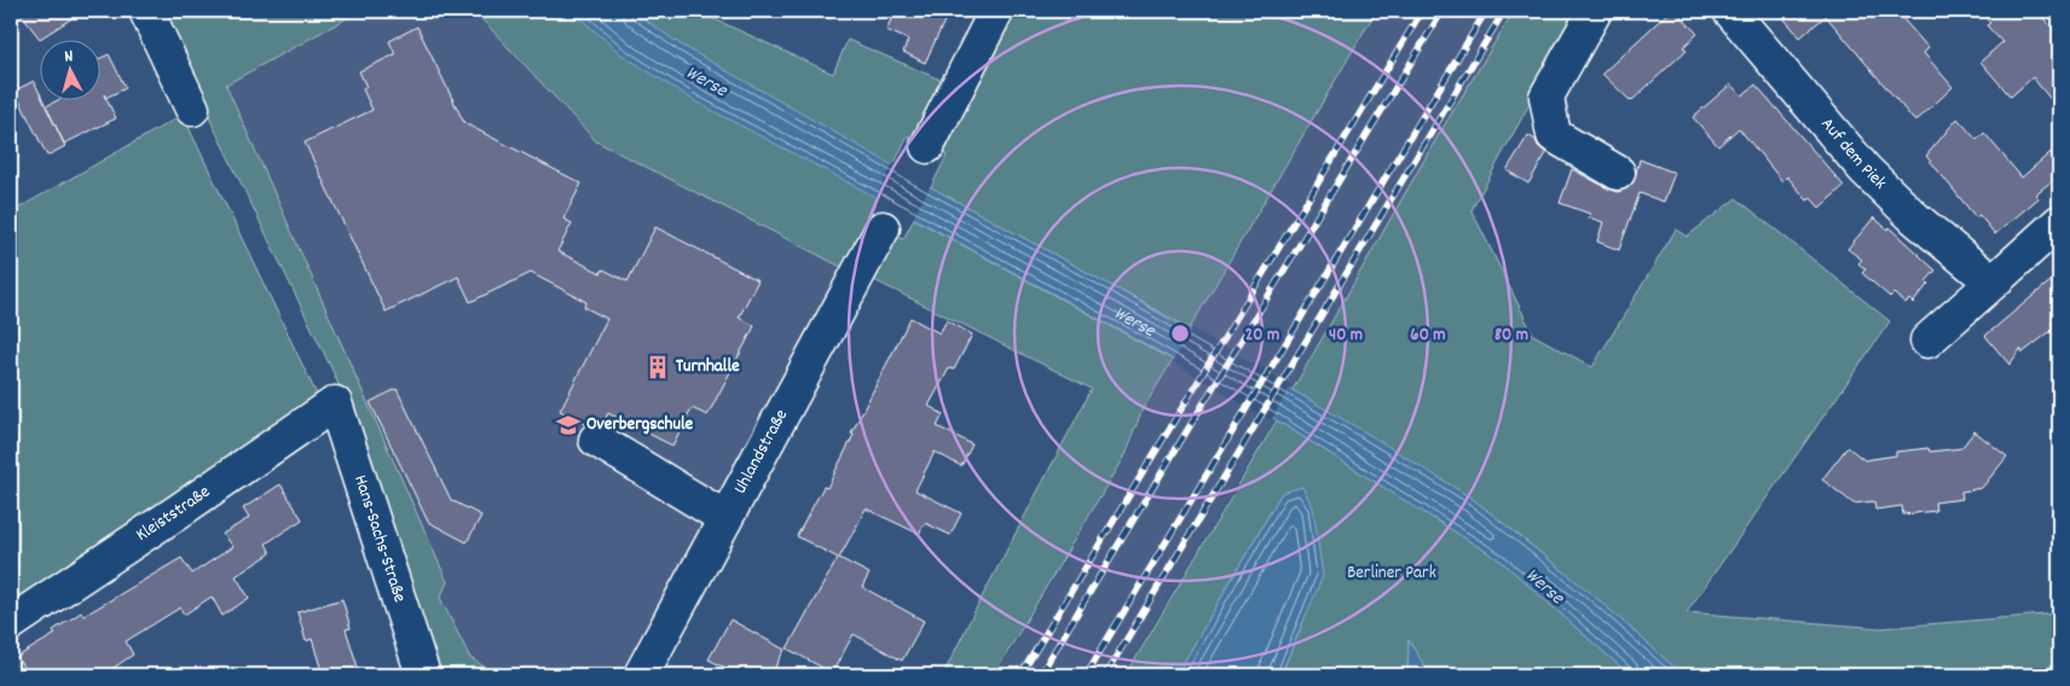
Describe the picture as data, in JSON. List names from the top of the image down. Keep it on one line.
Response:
{"streets":{"street":["Auf dem Piek","Uhlandstraße","Kleiststraße","Hans-Sachs-Straße"]},"crossings":[["Kleiststraße","Hans-Sachs-Straße"]],"water":["Werse"],"parks":["Berliner Park"],"places":{"building":["Turnhalle"],"school or university":["Overbergschule"]},"north":"top","rings":["20 m","40 m","60 m","80 m"]}
